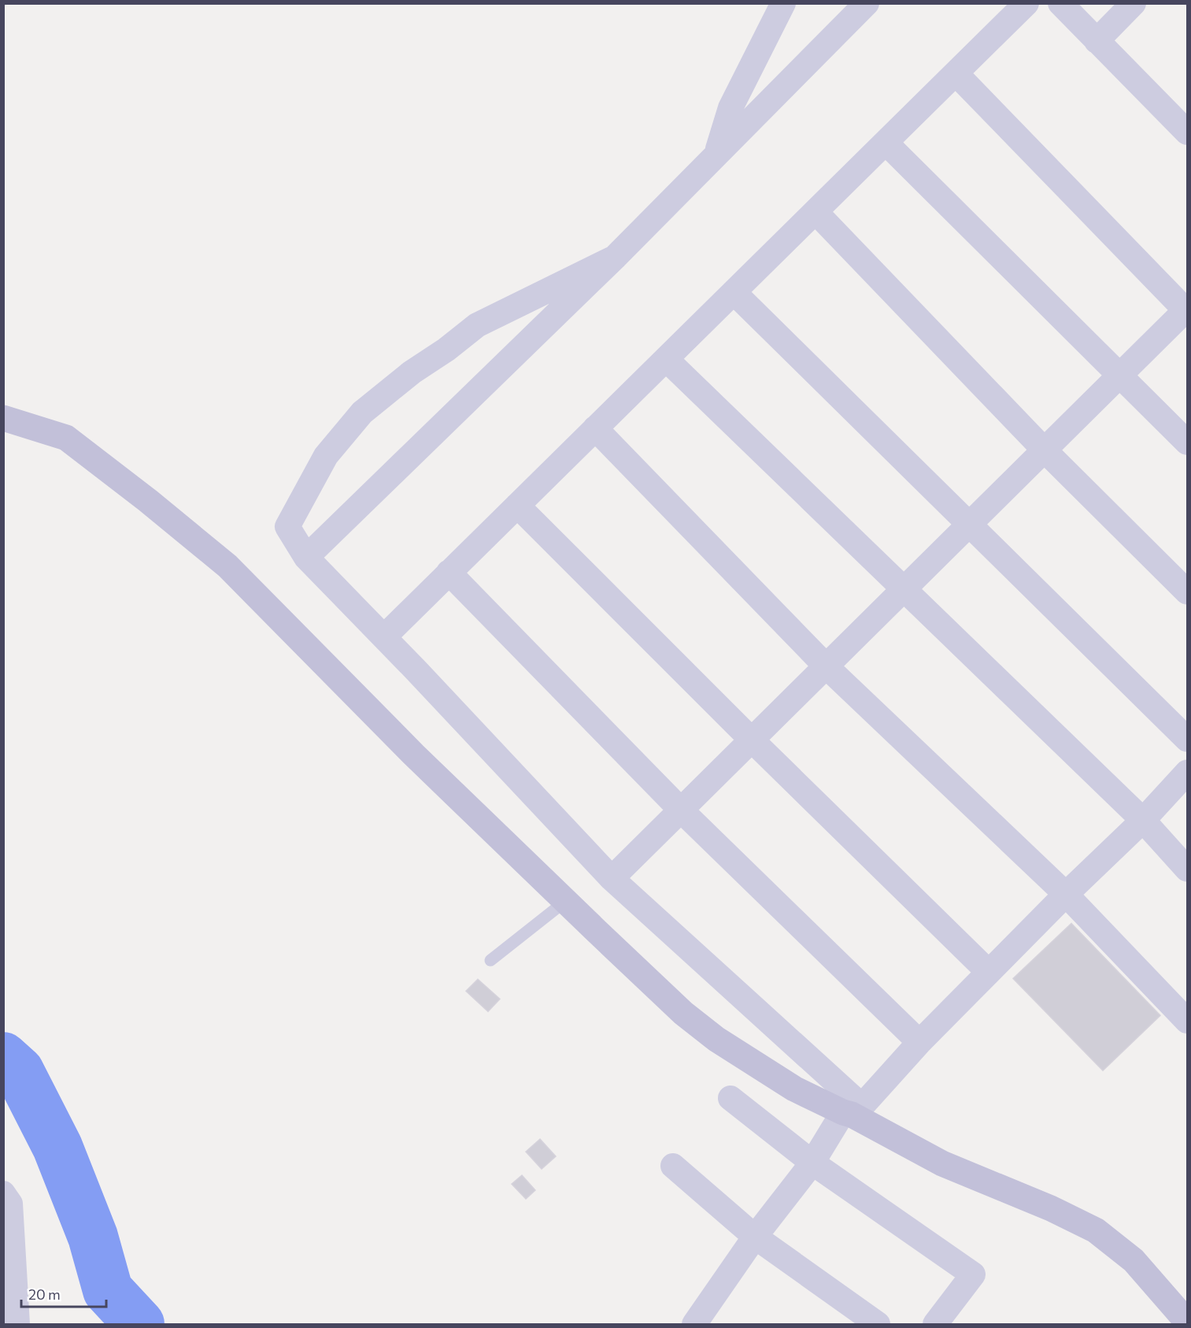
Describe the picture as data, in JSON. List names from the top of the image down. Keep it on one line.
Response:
{"scale_bar":"20 m"}
